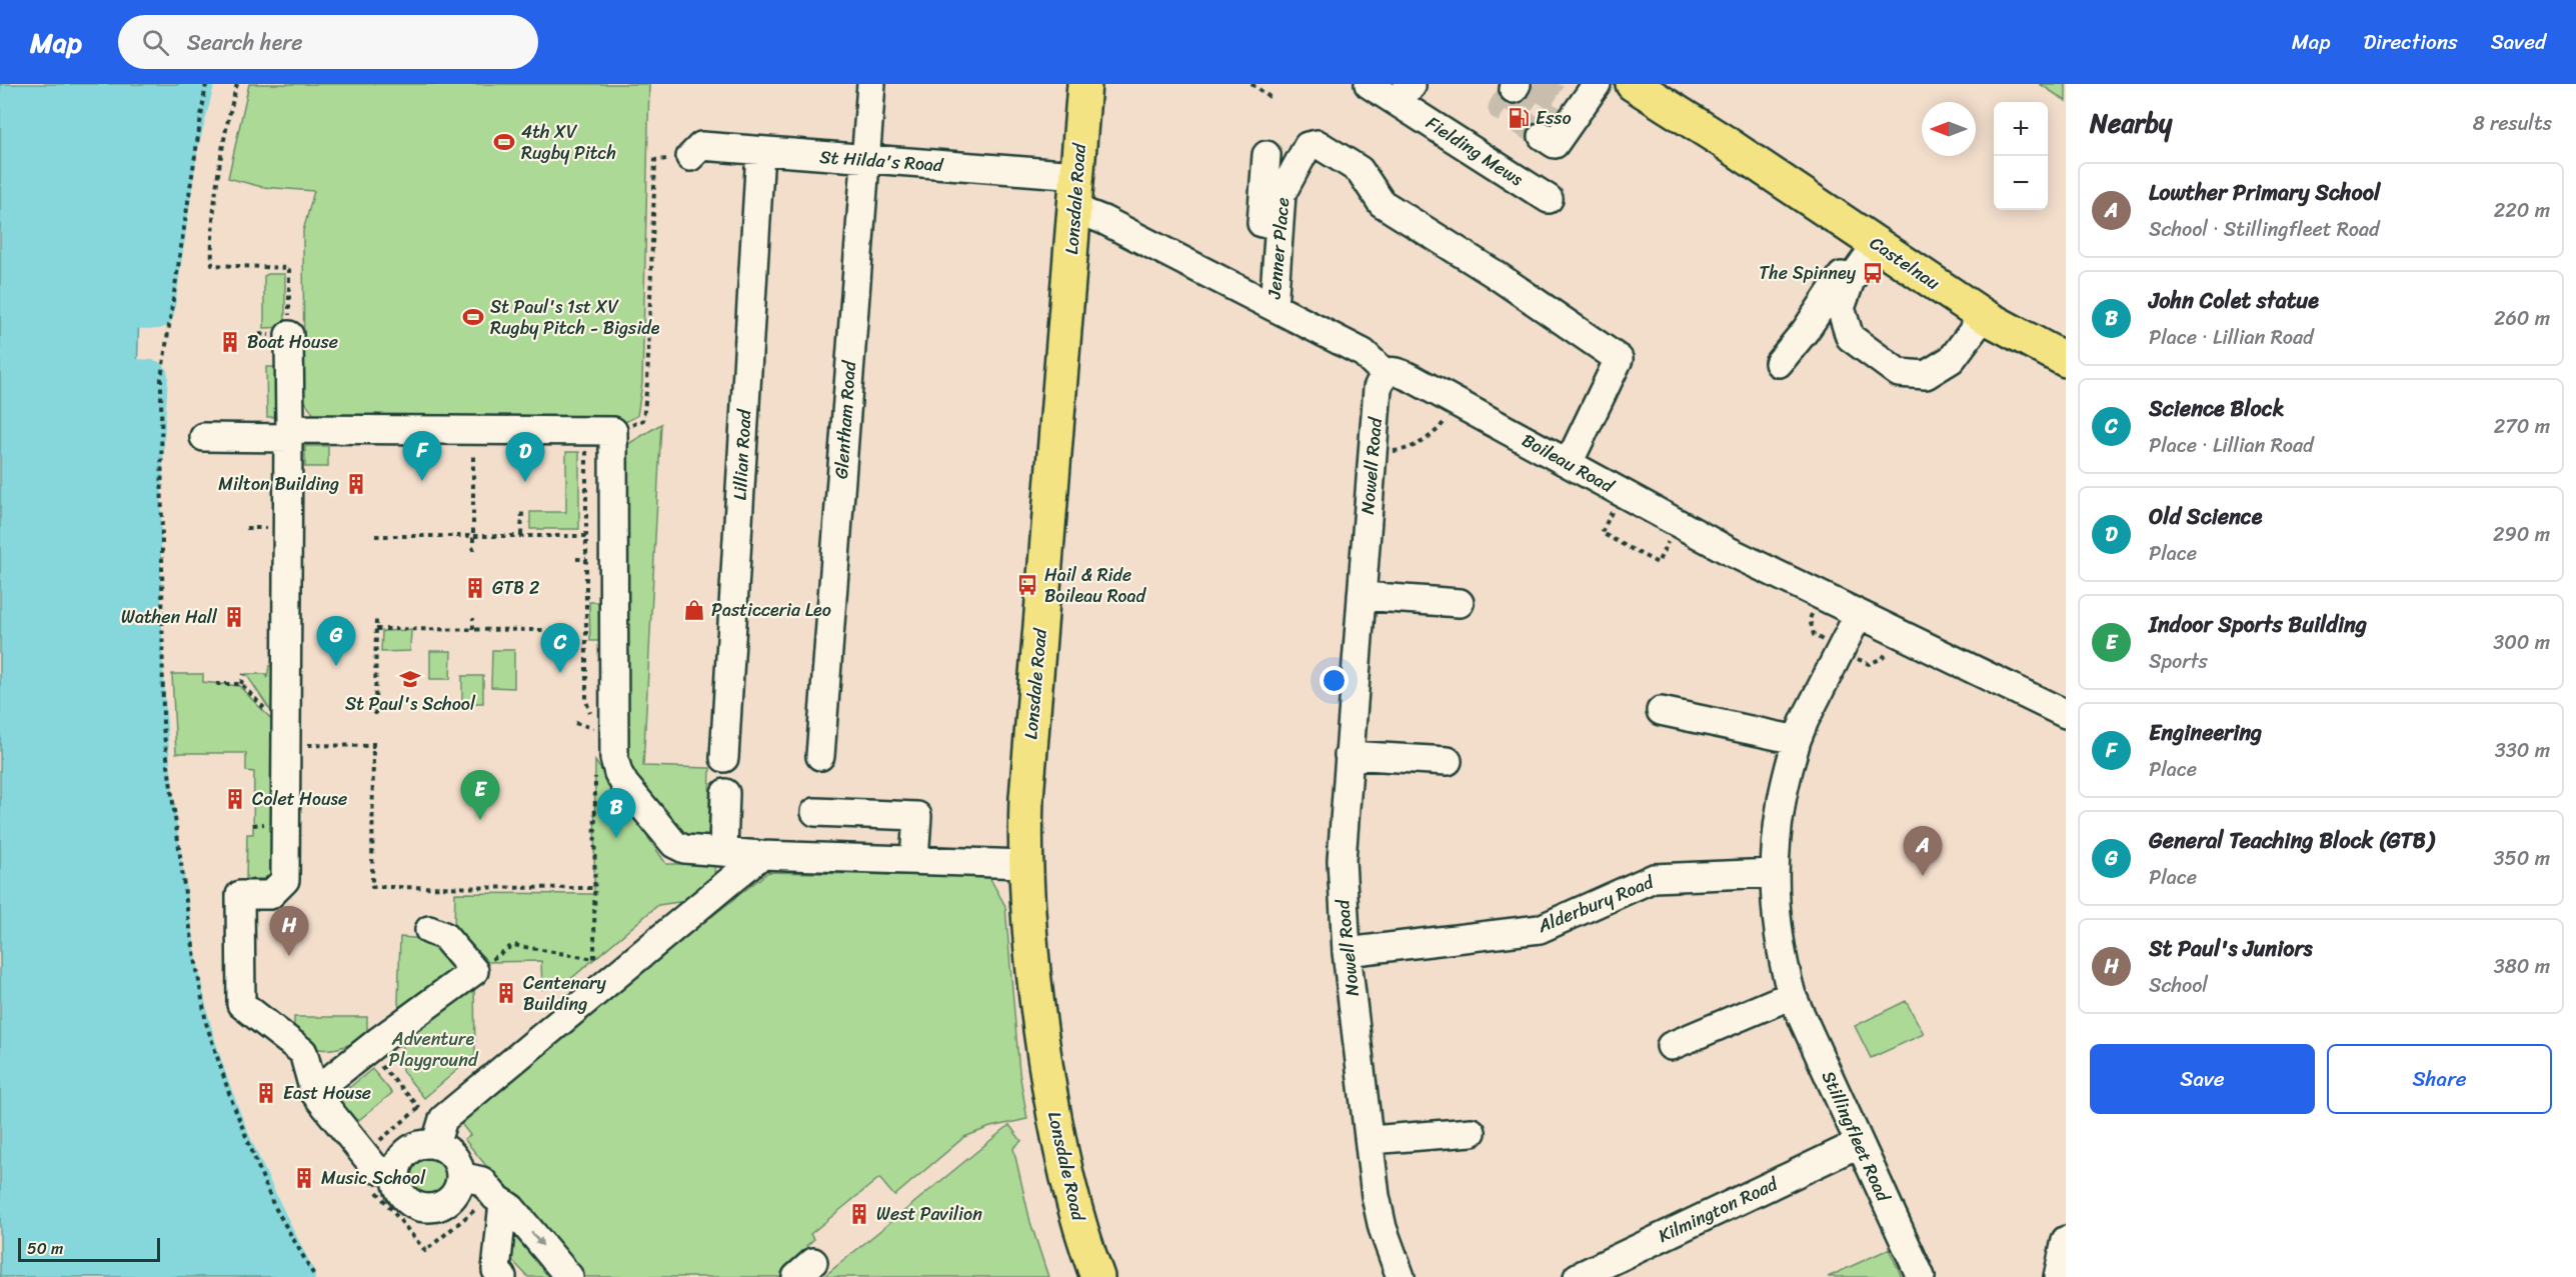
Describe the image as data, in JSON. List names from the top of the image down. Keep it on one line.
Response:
{"streets":{"main road":["Lonsdale Road","Castelnau"],"street":["Fielding Mews","St Hilda's Road","Jenner Place","Glentham Road","Lillian Road","Boileau Road","Nowell Road","Alderbury Road","Stillingfleet Road","Kilmington Road"]},"crossings":[["St Hilda's Road","Lonsdale Road"],["St Hilda's Road","Glentham Road"],["St Hilda's Road","Lillian Road"],["Jenner Place","Boileau Road"],["Boileau Road","Nowell Road"],["Boileau Road","Stillingfleet Road"],["Nowell Road","Alderbury Road"],["Alderbury Road","Stillingfleet Road"],["Stillingfleet Road","Kilmington Road"]],"parks":["Adventure Playground"],"places":{"fuel station":["Esso"],"sports":["4th XV Rugby Pitch","St Paul's 1st XV Rugby Pitch - Bigside"],"bus stop":["The Spinney","Hail & Ride Boileau Road"],"building":["Boat House","Milton Building","GTB 2","Wathen Hall","Colet House","Centenary Building","East House","Music School","West Pavilion"],"shop":["Pasticceria Leo"],"school or university":["St Paul's School"]},"scale_bar":"50 m","north":"left","page":{"header":"Map","search":"Search here","nav":["Map","Directions","Saved"],"heading":["Nearby","8 results"],"map_buttons":["+","−"],"list":[{"mark":"A","name":"Lowther Primary School","note":"School · Stillingfleet Road","value":"220 m"},{"mark":"B","name":"John Colet statue","note":"Place · Lillian Road","value":"260 m"},{"mark":"C","name":"Science Block","note":"Place · Lillian Road","value":"270 m"},{"mark":"D","name":"Old Science","note":"Place","value":"290 m"},{"mark":"E","name":"Indoor Sports Building","note":"Sports","value":"300 m"},{"mark":"F","name":"Engineering","note":"Place","value":"330 m"},{"mark":"G","name":"General Teaching Block (GTB)","note":"Place","value":"350 m"},{"mark":"H","name":"St Paul's Juniors","note":"School","value":"380 m"}],"pins":["F","D","G","C","E","B","A","H"],"buttons":["Save","Share"],"scale":"50 m"}}
